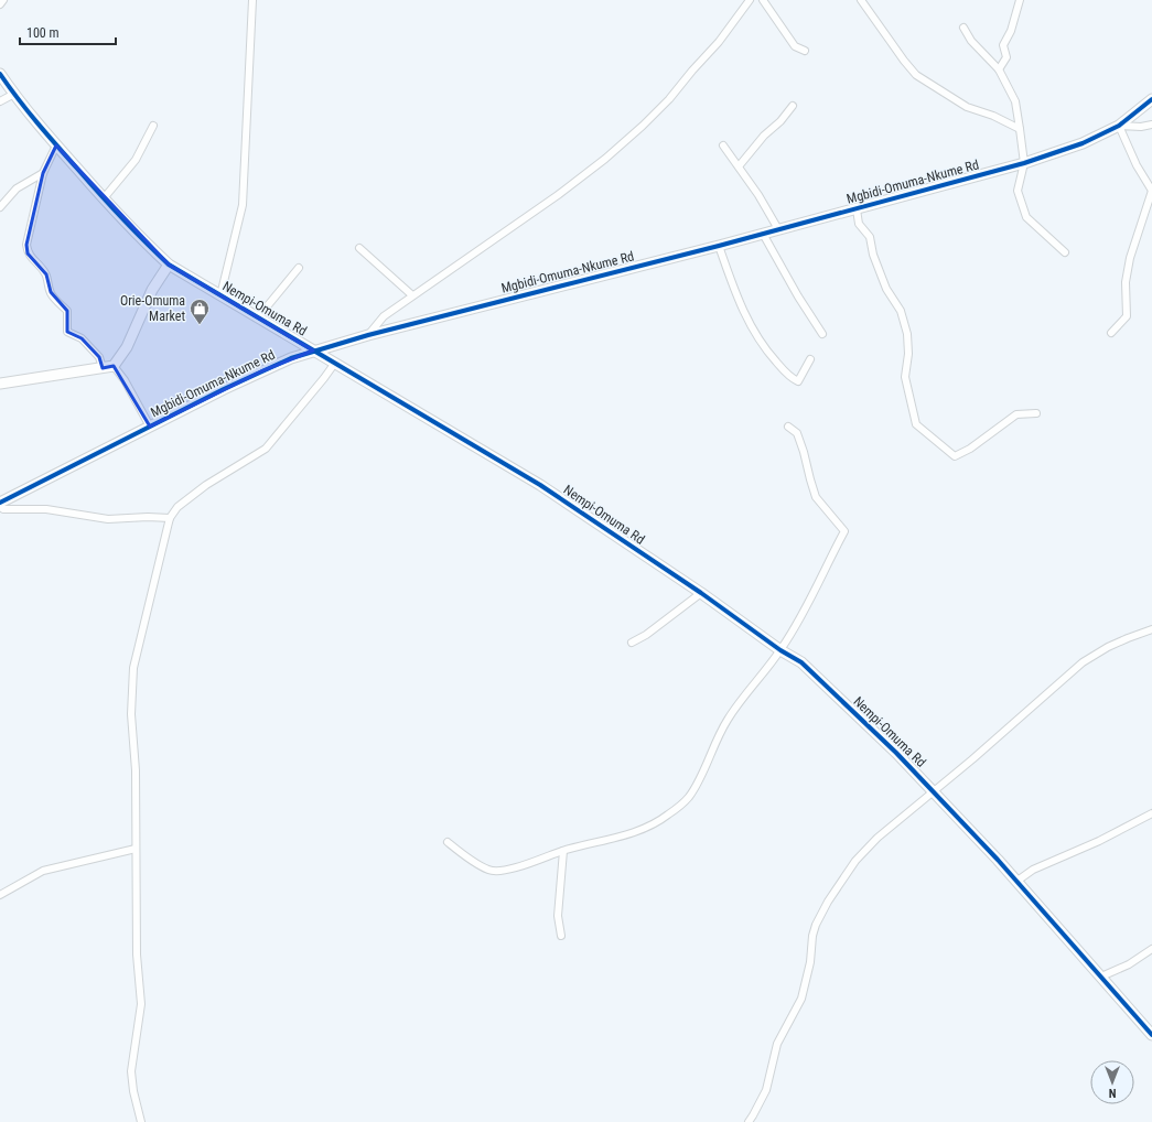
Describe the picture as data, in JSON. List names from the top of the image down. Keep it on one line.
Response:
{"streets":{"street":["Mgbidi-Omuma-Nkume Rd","Nempi-Omuma Rd"]},"crossings":[["Mgbidi-Omuma-Nkume Rd","Nempi-Omuma Rd"]],"places":{"shop":["Orie-Omuma Market"]},"scale_bar":"100 m","north":"bottom"}
